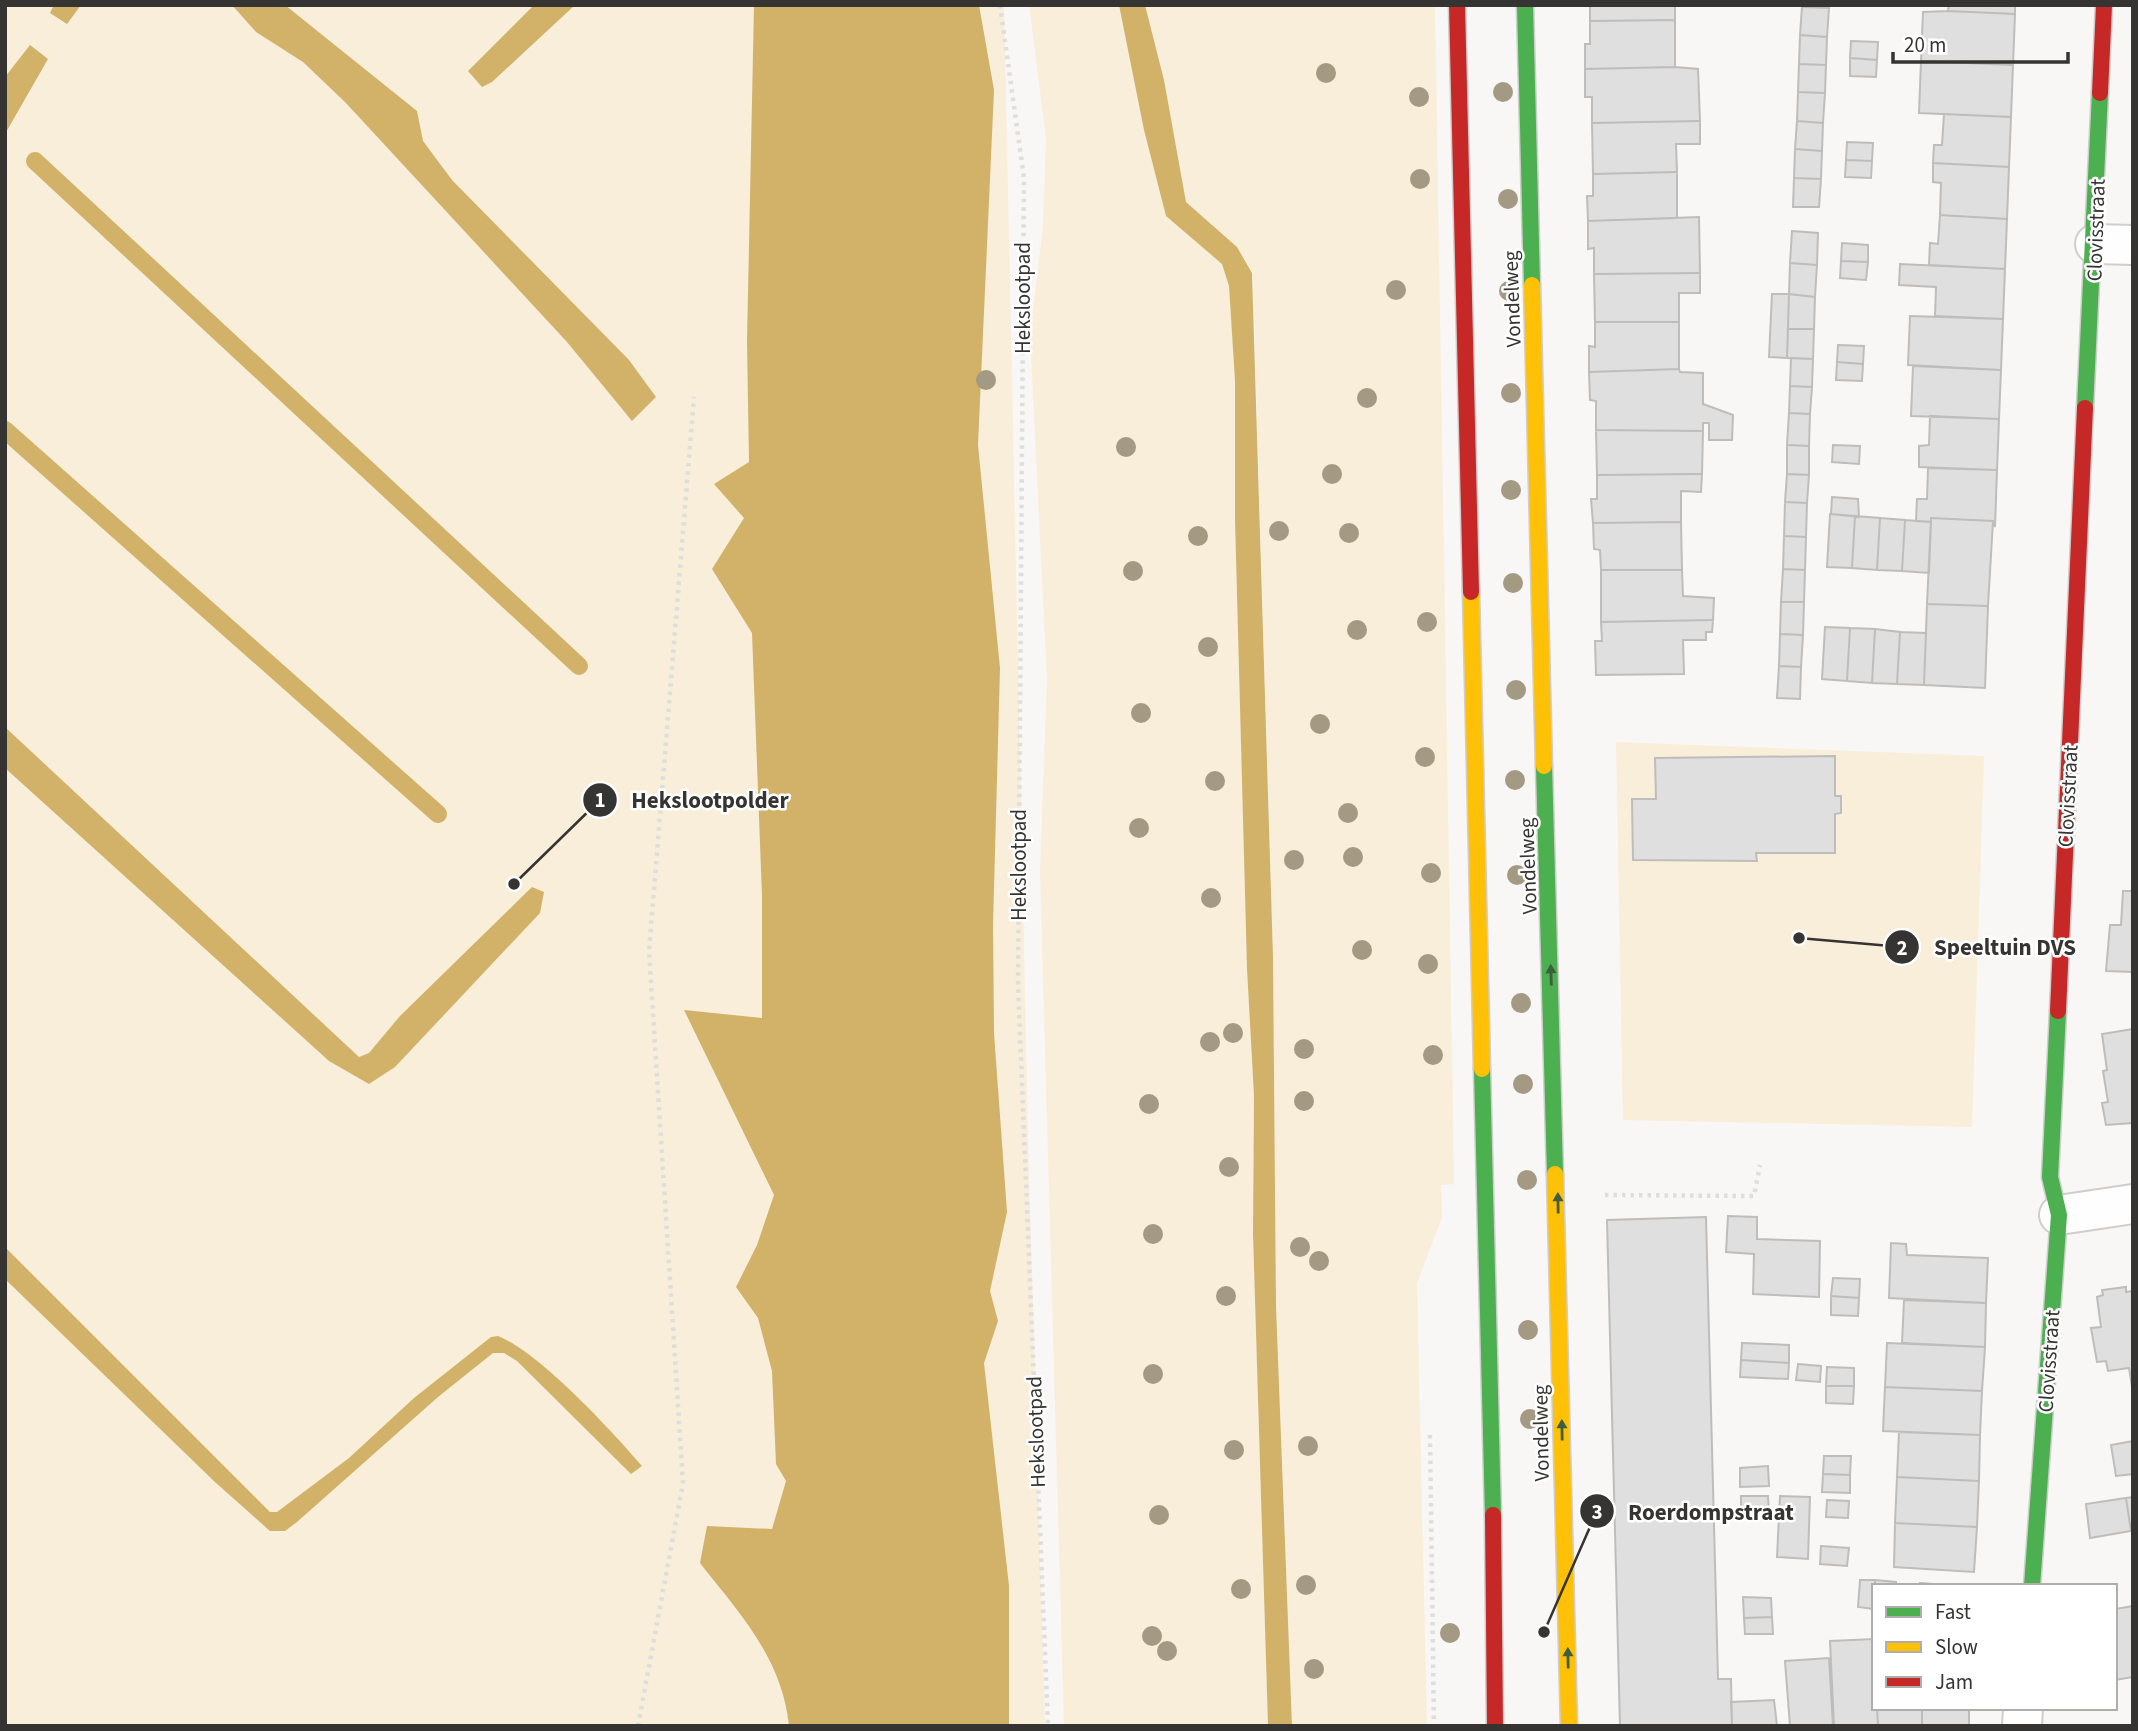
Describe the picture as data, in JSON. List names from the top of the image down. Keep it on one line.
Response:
{"streets":{"street":["Clovisstraat","Vondelweg"],"path":["Hekslootpad"]},"places":["Hekslootpolder","Speeltuin DVS","Roerdompstraat"],"legend":["Fast","Slow","Jam"],"scale_bar":"20 m"}
